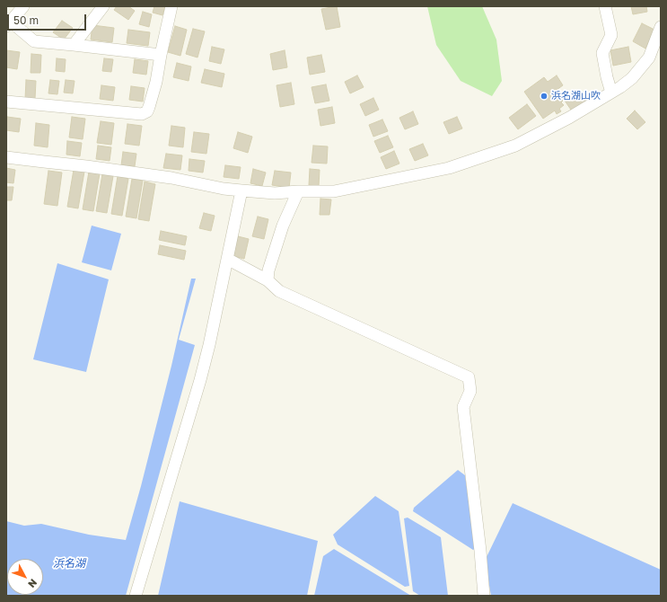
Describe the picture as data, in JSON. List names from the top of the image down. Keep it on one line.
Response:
{"water":["浜名湖"],"places":["浜名湖山吹"],"scale_bar":"50 m","north":"bottom right"}
